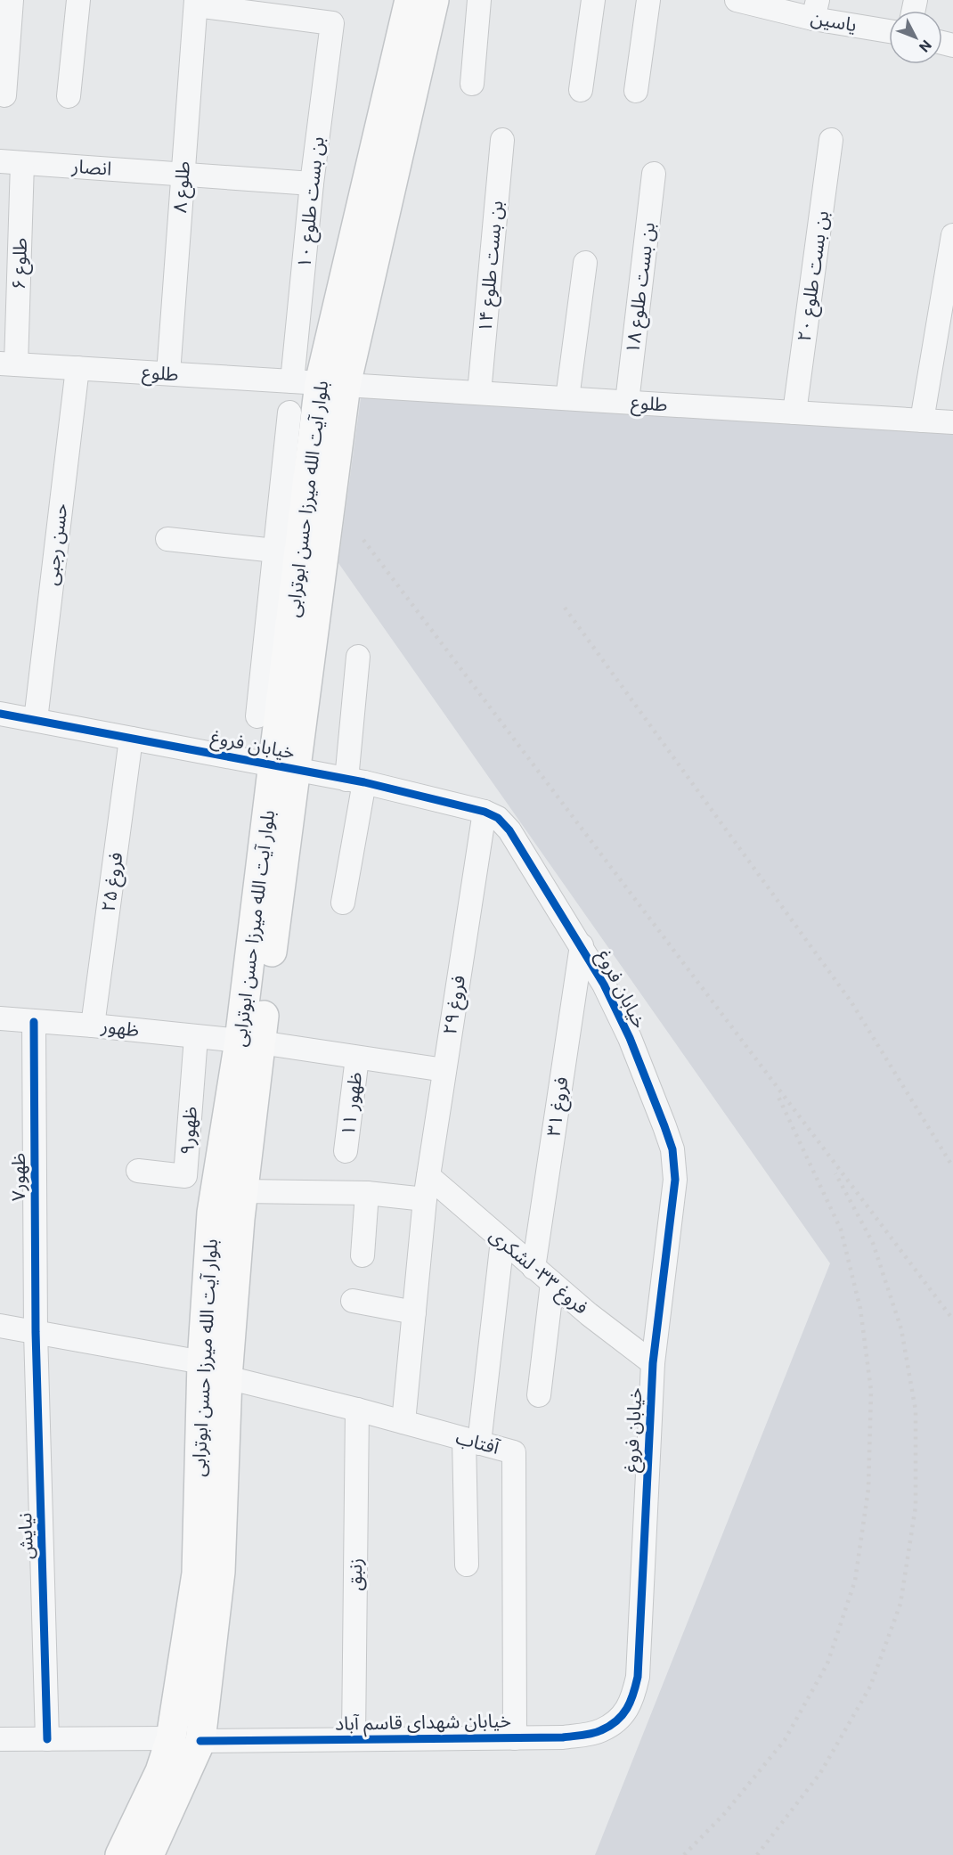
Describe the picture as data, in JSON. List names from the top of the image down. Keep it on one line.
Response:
{"streets":{"main road":["بلوار آیت الله میرزا حسن ابوترابی"],"street":["یاسین","انصار","طلوع ۸","بن بست طلوع ۱۰","طلوع ۶","بن بست طلوع ۱۴","بن بست طلوع ۲۰","بن بست طلوع ۱۸","طلوع","حسن رجبی","خیابان فروغ","فروغ ۲۵","فروغ ۲۹","ظهور","ظهور ۱۱","فروغ ۳۱","ظهور۹","ظهور۷","فروغ ۳۳- لشکری","آفتاب","نيايش","زنبق","خیابان شهدای قاسم آباد"]},"crossings":[["انصار","طلوع ۸"],["انصار","بن بست طلوع ۱۰"],["انصار","طلوع ۶"],["طلوع ۸","بن بست طلوع ۱۰"],["طلوع ۸","طلوع"],["بن بست طلوع ۱۰","طلوع"],["بن بست طلوع ۱۰","بلوار آیت الله میرزا حسن ابوترابی"],["طلوع ۶","طلوع"],["بن بست طلوع ۱۴","طلوع"],["بن بست طلوع ۲۰","طلوع"],["بن بست طلوع ۱۸","طلوع"],["طلوع","بلوار آیت الله میرزا حسن ابوترابی"],["طلوع","حسن رجبی"],["بلوار آیت الله میرزا حسن ابوترابی","خیابان فروغ"],["بلوار آیت الله میرزا حسن ابوترابی","ظهور"],["بلوار آیت الله میرزا حسن ابوترابی","آفتاب"],["بلوار آیت الله میرزا حسن ابوترابی","خیابان شهدای قاسم آباد"],["حسن رجبی","خیابان فروغ"],["خیابان فروغ","فروغ ۲۵"],["خیابان فروغ","فروغ ۲۹"],["خیابان فروغ","فروغ ۳۱"],["خیابان فروغ","فروغ ۳۳- لشکری"],["خیابان فروغ","خیابان شهدای قاسم آباد"],["فروغ ۲۵","ظهور"],["فروغ ۲۹","ظهور"],["فروغ ۲۹","فروغ ۳۳- لشکری"],["فروغ ۲۹","آفتاب"],["ظهور","ظهور ۱۱"],["ظهور","ظهور۹"],["ظهور","ظهور۷"],["فروغ ۳۱","فروغ ۳۳- لشکری"],["ظهور۷","نيايش"],["آفتاب","زنبق"],["آفتاب","خیابان شهدای قاسم آباد"],["زنبق","خیابان شهدای قاسم آباد"]],"north":"bottom right"}
